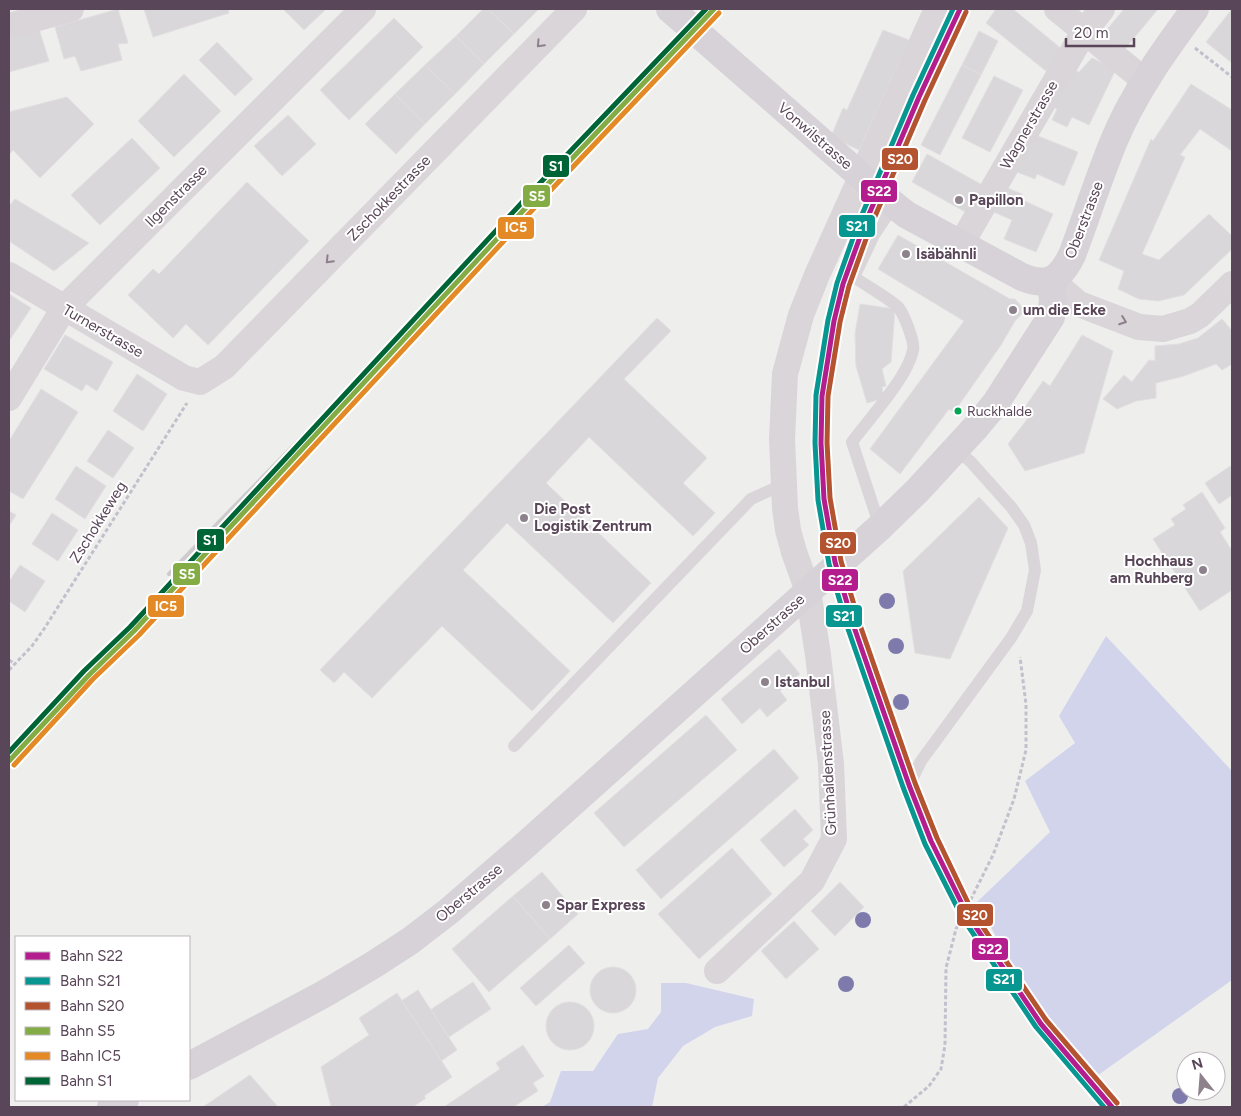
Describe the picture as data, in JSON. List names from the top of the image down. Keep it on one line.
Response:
{"streets":{"street":["Wagnerstrasse","Vonwilstrasse","Ilgenstrasse","Zschokkestrasse","Oberstrasse","Turnerstrasse","Grünhaldenstrasse"],"path":["Zschokkeweg"]},"crossings":[["Wagnerstrasse","Vonwilstrasse"],["Vonwilstrasse","Oberstrasse"],["Ilgenstrasse","Turnerstrasse"],["Zschokkestrasse","Turnerstrasse"],["Zschokkestrasse","Zschokkeweg"],["Oberstrasse","Grünhaldenstrasse"],["Turnerstrasse","Zschokkeweg"]],"one_way":["Zschokkestrasse"],"places":["Papillon","Isäbähnli","um die Ecke","Ruckhalde","Die Post Logistik Zentrum","Hochhaus am Ruhberg","Istanbul","Spar Express"],"lines":["rail line S22","rail line S21","rail line S5","rail line S1","rail line S20","rail line IC5"],"legend":["Bahn S22","Bahn S21","Bahn S20","Bahn S5","Bahn IC5","Bahn S1"],"scale_bar":"20 m","north":"top"}
